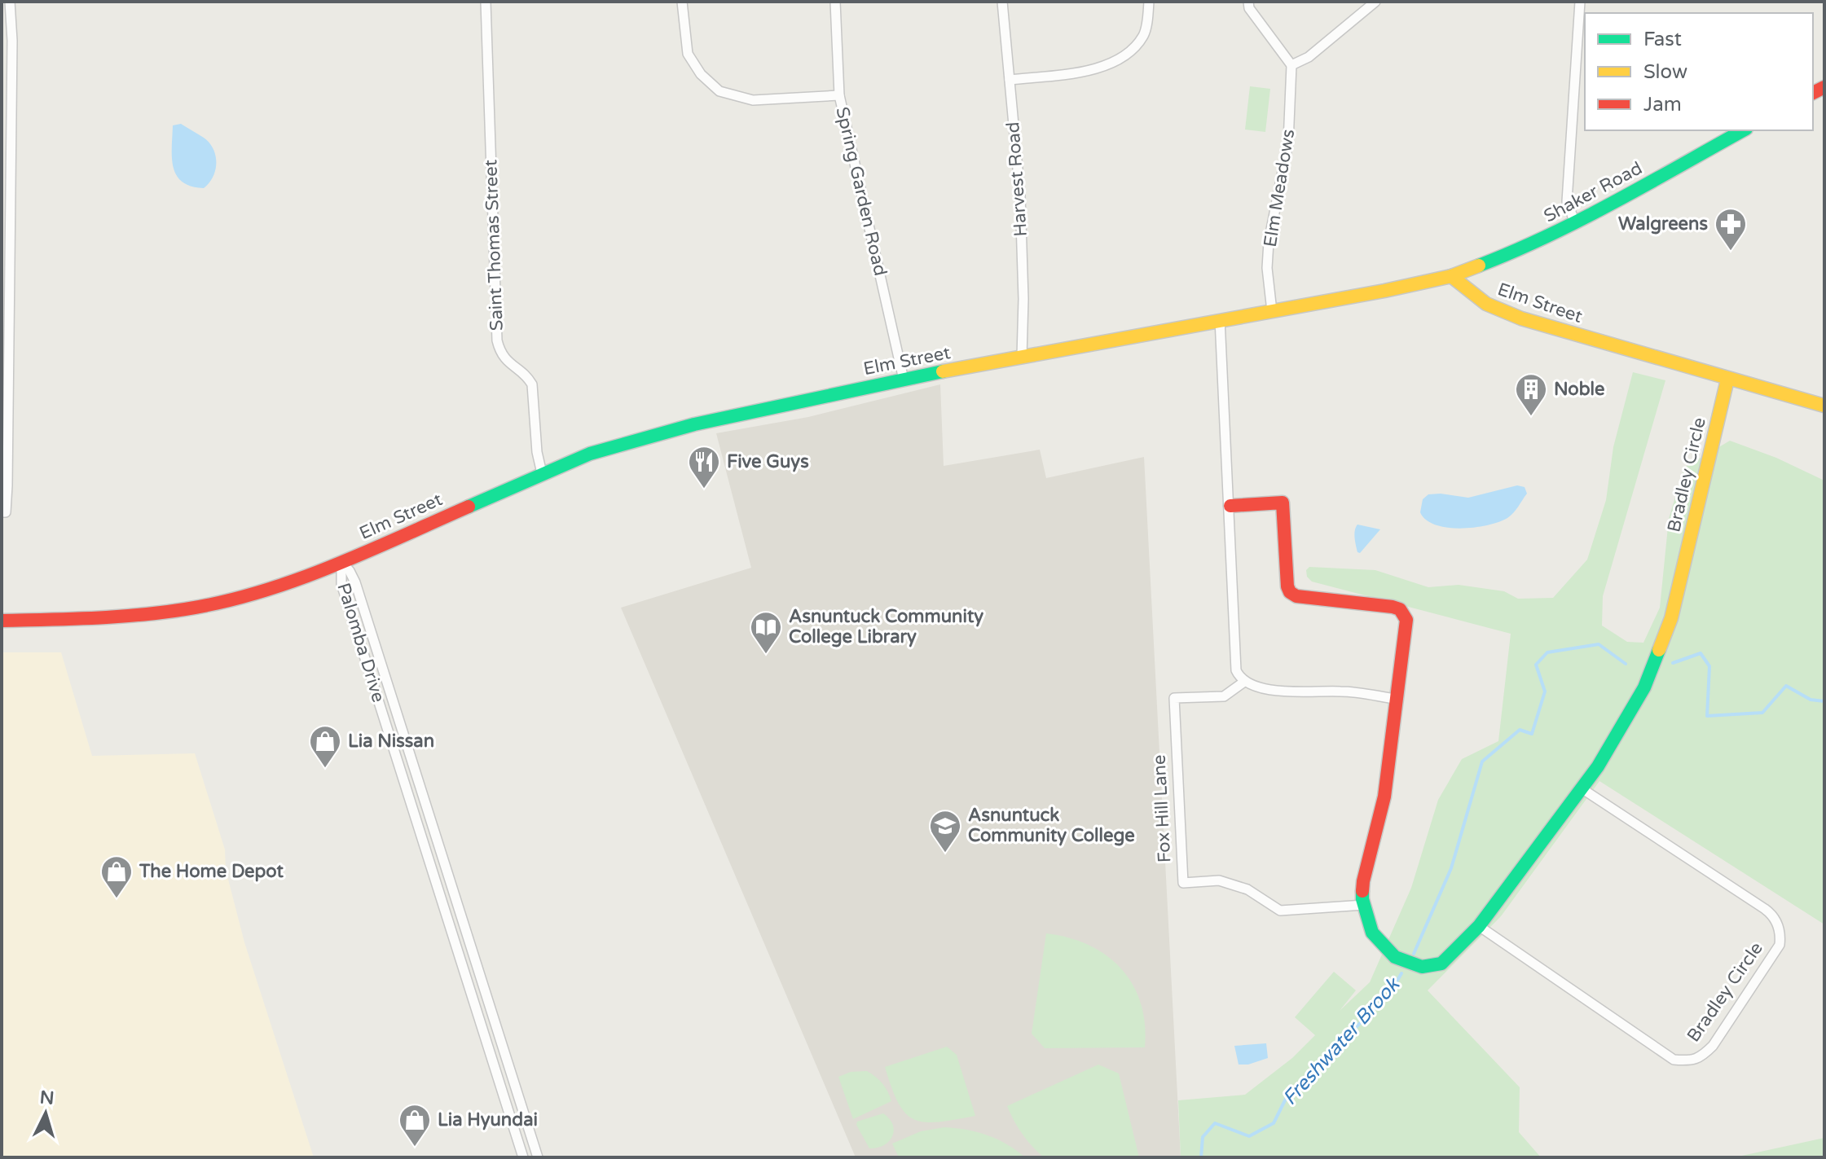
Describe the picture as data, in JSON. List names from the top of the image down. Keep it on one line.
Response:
{"streets":{"main road":["Shaker Road","Elm Street","Bradley Circle"],"street":["Harvest Road","Elm Meadows","Spring Garden Road","Saint Thomas Street","Palomba Drive","Fox Hill Lane"]},"crossings":[["Harvest Road","Elm Street"],["Elm Meadows","Elm Street"],["Spring Garden Road","Elm Street"],["Shaker Road","Elm Street"],["Saint Thomas Street","Elm Street"],["Elm Street","Bradley Circle"],["Elm Street","Palomba Drive"],["Bradley Circle","Fox Hill Lane"]],"water":["Freshwater Brook"],"places":{"pharmacy":["Walgreens"],"building":["Noble"],"restaurant":["Five Guys"],"library":["Asnuntuck Community College Library"],"shop":["Lia Nissan","The Home Depot","Lia Hyundai"],"school or university":["Asnuntuck Community College"]},"legend":["Fast","Slow","Jam"],"north":"top"}
